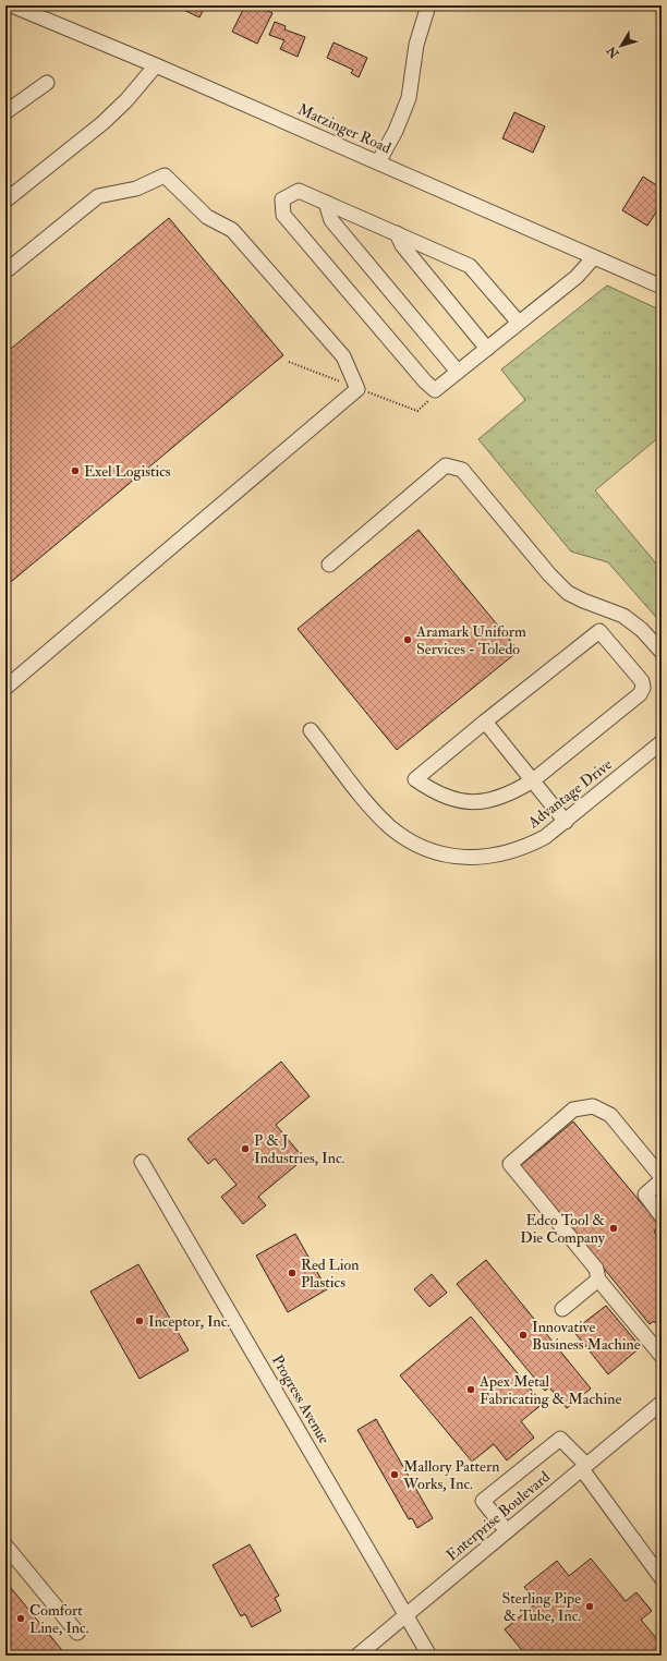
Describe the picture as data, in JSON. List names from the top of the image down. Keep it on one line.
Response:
{"streets":{"street":["Matzinger Road","Advantage Drive","Progress Avenue","Enterprise Boulevard"]},"crossings":[["Progress Avenue","Enterprise Boulevard"]],"places":["Exel Logistics","Aramark Uniform Services - Toledo","P & J Industries, Inc.","Edco Tool & Die Company","Red Lion Plastics","Inceptor, Inc.","Innovative Business Machine","Apex Metal Fabricating & Machine","Mallory Pattern Works, Inc.","Sterling Pipe & Tube, Inc.","Comfort Line, Inc."],"north":"bottom left"}
